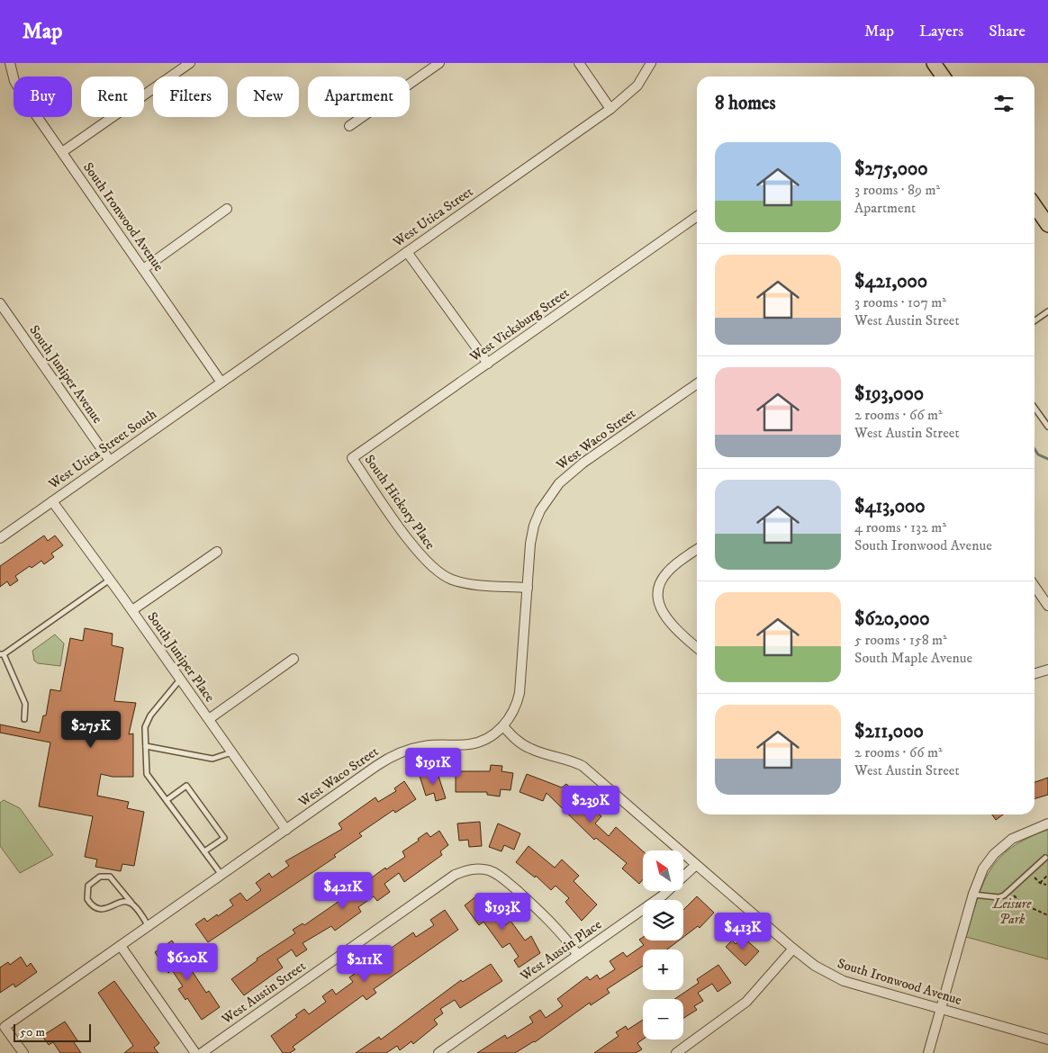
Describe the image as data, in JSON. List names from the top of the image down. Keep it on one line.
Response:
{"streets":{"street":["South Ironwood Avenue","West Utica Street","West Vicksburg Street","South Juniper Avenue","West Waco Street","West Utica Street South","South Hickory Place","South Juniper Place","West Austin Place","West Austin Street"]},"crossings":[["South Ironwood Avenue","West Utica Street"],["South Ironwood Avenue","West Waco Street"],["South Ironwood Avenue","West Utica Street South"],["South Ironwood Avenue","West Austin Place"],["West Utica Street","West Utica Street South"],["West Vicksburg Street","South Hickory Place"],["South Juniper Avenue","West Utica Street South"],["West Waco Street","South Hickory Place"],["West Waco Street","South Juniper Place"],["West Utica Street South","South Juniper Place"],["West Austin Place","West Austin Street"]],"parks":["Leisure Park"],"scale_bar":"50 m","north":"top left","page":{"header":"Map","nav":["Map","Layers","Share"],"chip":["Buy","Rent","Filters","New","Apartment"],"heading":"8 homes","list":[{"name":"$275,000","note":"3 rooms · 89 m² · Apartment"},{"name":"$421,000","note":"3 rooms · 107 m² · West Austin Street"},{"name":"$193,000","note":"2 rooms · 66 m² · West Austin Street"},{"name":"$413,000","note":"4 rooms · 132 m² · South Ironwood Avenue"},{"name":"$620,000","note":"5 rooms · 158 m² · South Maple Avenue"},{"name":"$211,000","note":"2 rooms · 66 m² · West Austin Street"}],"price":["$275K","$191K","$239K","$421K","$193K","$413K","$620K","$211K"],"map_buttons":["+","−"],"scale":"50 m"}}
